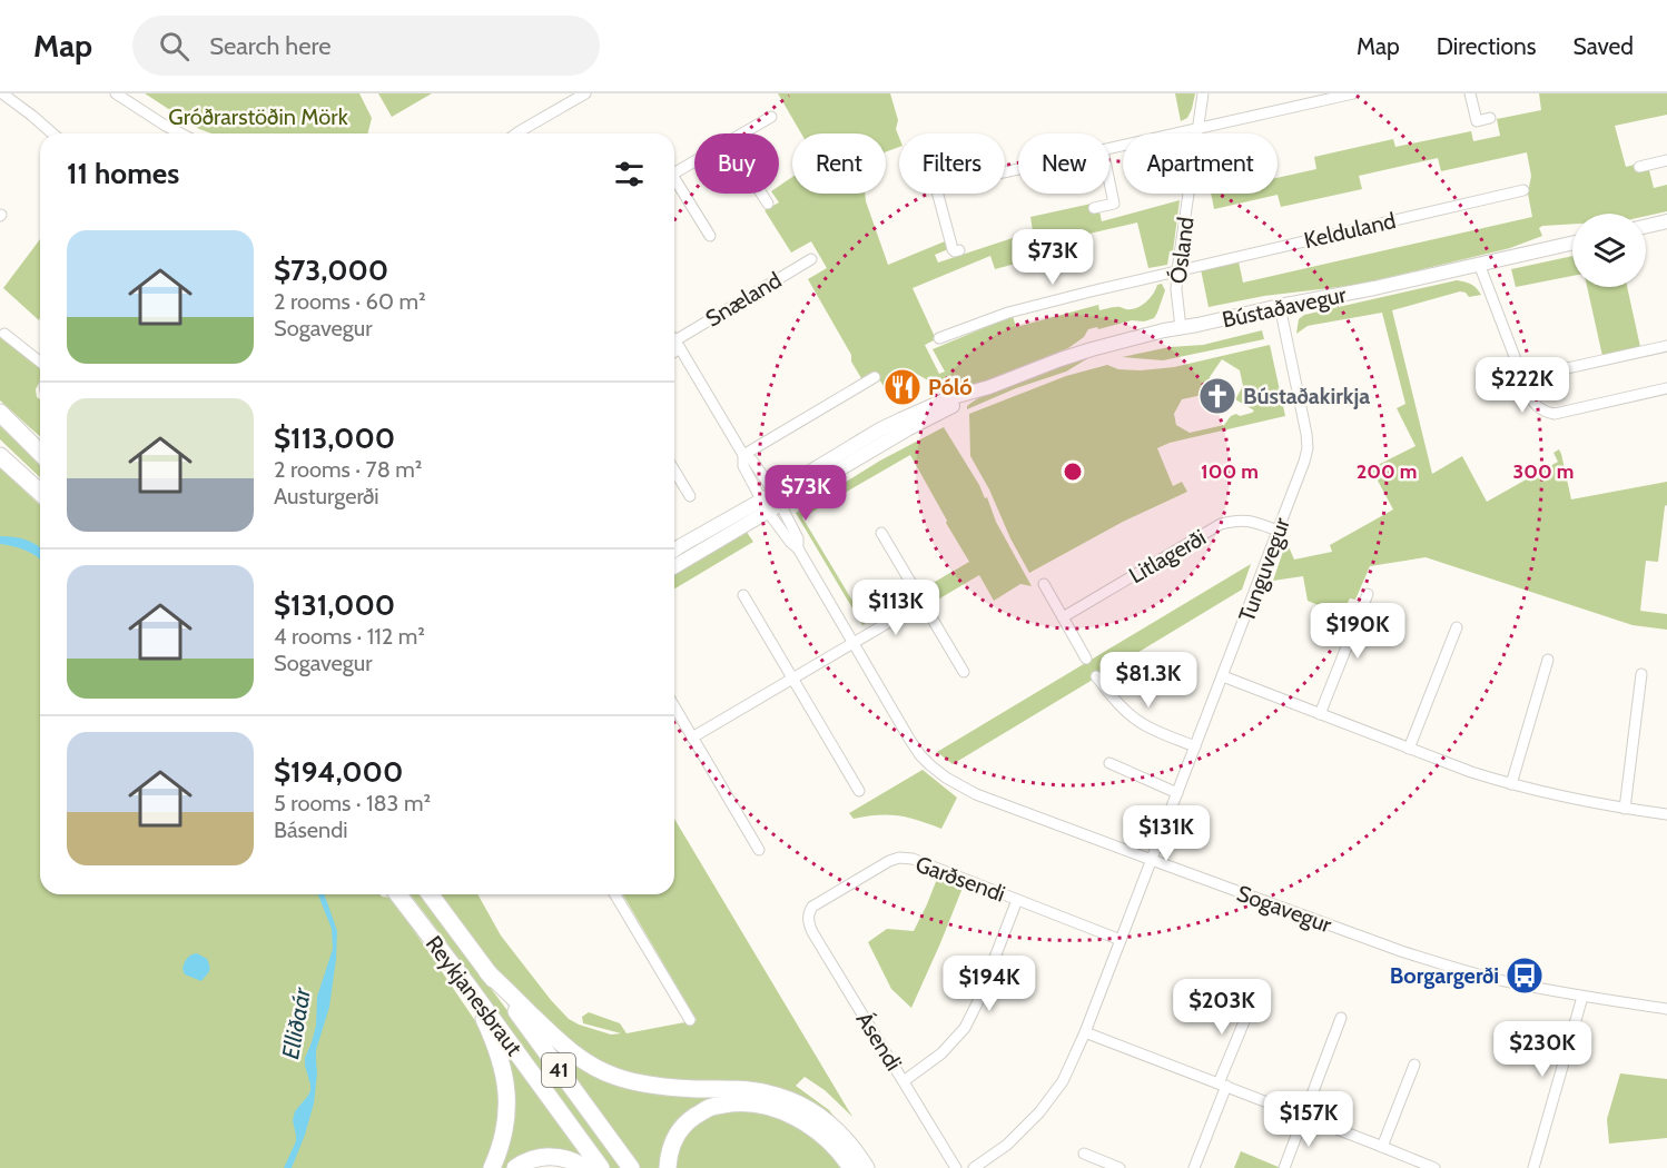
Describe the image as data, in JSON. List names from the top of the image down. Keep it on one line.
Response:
{"streets":{"highway":["Reykjanesbraut","41"],"main road":["Bústaðavegur"],"street":["Kelduland","Ósland","Snæland","Litlagerði","Tunguvegur","Garðsendi","Sogavegur","Ásendi"]},"crossings":[["Kelduland","Ósland"],["Ósland","Bústaðavegur"],["Snæland","Sogavegur"],["Bústaðavegur","Tunguvegur"],["Bústaðavegur","Sogavegur"],["Litlagerði","Tunguvegur"],["Tunguvegur","Garðsendi"],["Tunguvegur","Sogavegur"],["Garðsendi","Ásendi"]],"water":["Elliðaár"],"parks":["Gróðrarstöðin Mörk"],"places":{"restaurant":["Póló"],"church":["Bústaðakirkja"],"bus stop":["Borgargerði"]},"page":{"header":"Map","search":"Search here","nav":["Map","Directions","Saved"],"chip":["Buy","Rent","Filters","New","Apartment"],"heading":"11 homes","list":[{"name":"$73,000","note":"2 rooms · 60 m² · Sogavegur"},{"name":"$113,000","note":"2 rooms · 78 m² · Austurgerði"},{"name":"$131,000","note":"4 rooms · 112 m² · Sogavegur"},{"name":"$194,000","note":"5 rooms · 183 m² · Básendi"}],"price":["$73K","$222K","$73K","$113K","$190K","$81.3K","$131K","$194K","$203K","$230K","$157K"]},"rings":["100 m","200 m","300 m"]}
